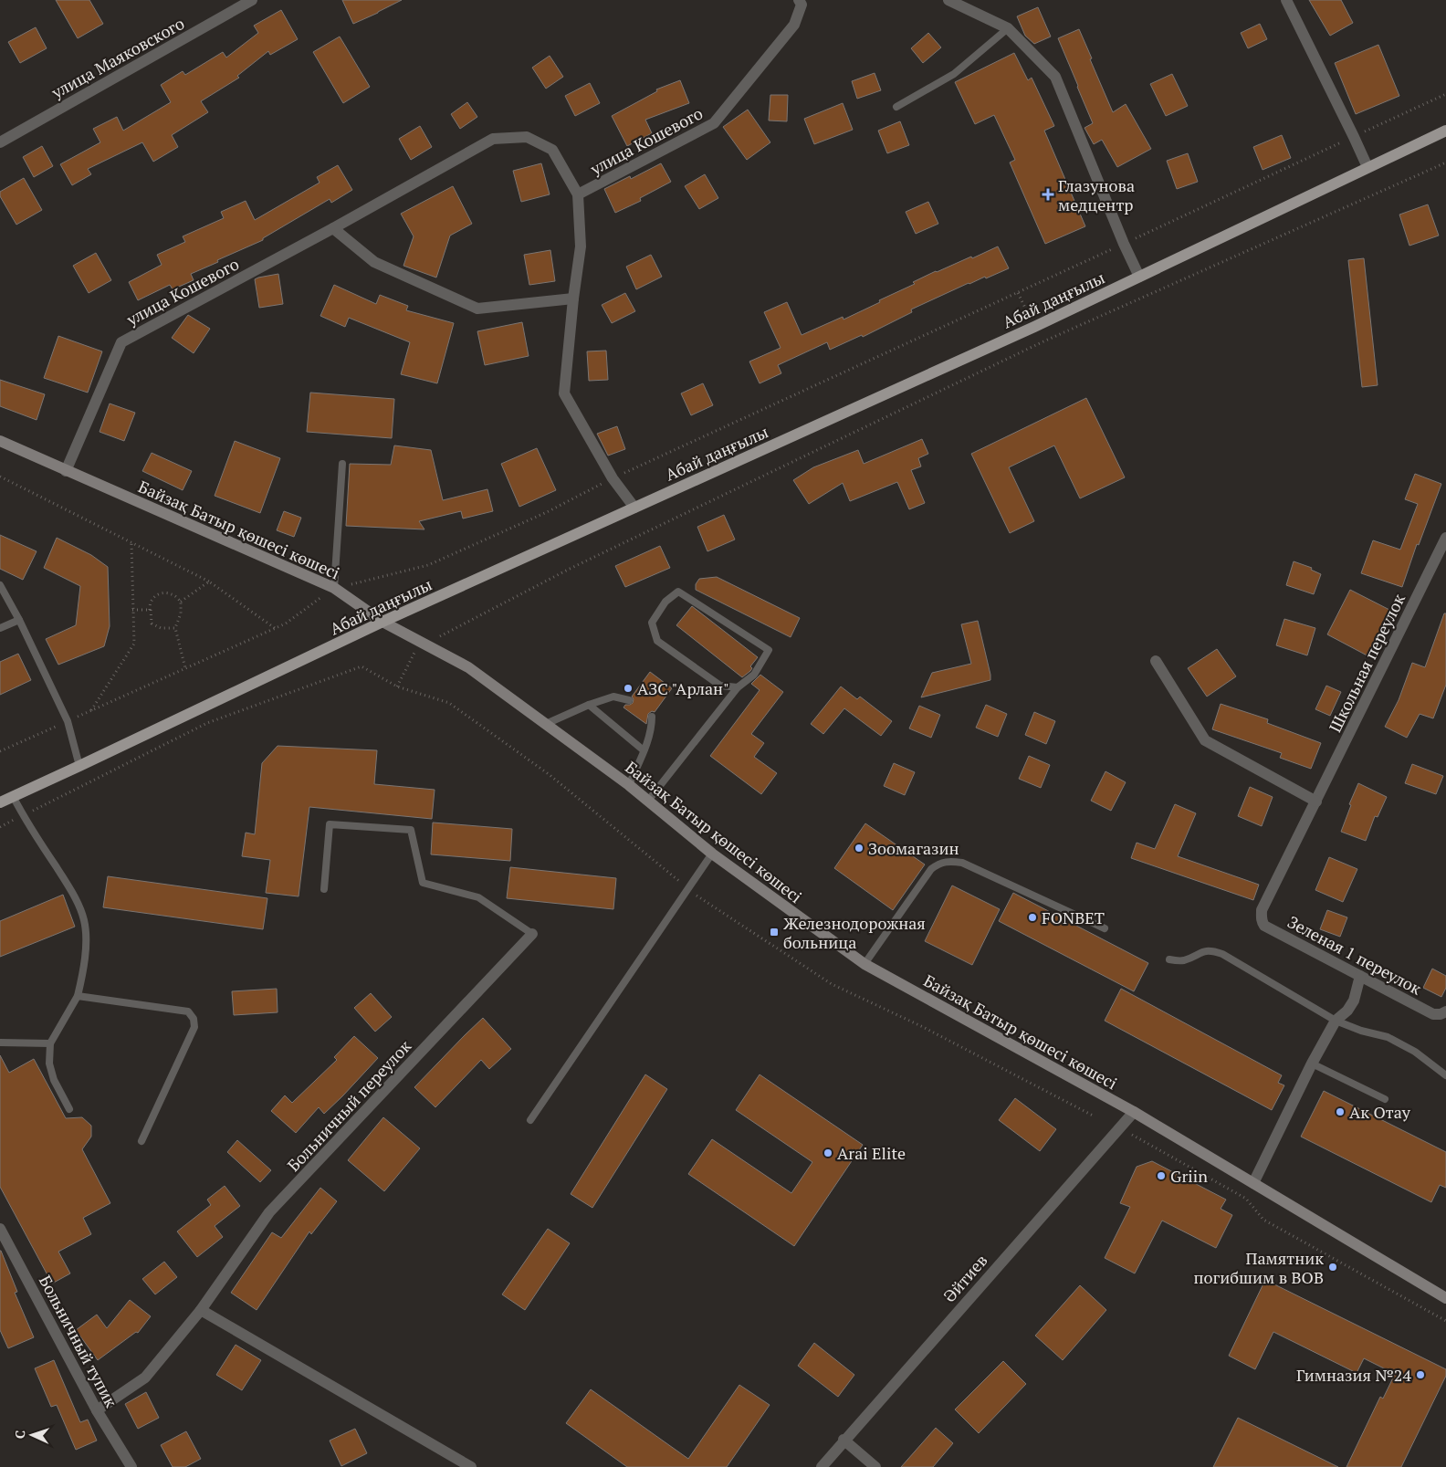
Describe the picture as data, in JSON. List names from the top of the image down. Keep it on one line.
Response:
{"streets":{"main road":["Абай даңғылы","Байзақ Батыр қөшесі көшесі"],"street":["улица Маяковского","улица Кошевого","Школьная переулок","Зеленая 1 переулок","Больничный переулок","Әйтиев","Больничный тупик"]},"crossings":[["улица Кошевого","Абай даңғылы"],["улица Кошевого","Байзақ Батыр қөшесі көшесі"],["Абай даңғылы","Байзақ Батыр қөшесі көшесі"],["Байзақ Батыр қөшесі көшесі","Әйтиев"],["Школьная переулок","Зеленая 1 переулок"],["Больничный переулок","Больничный тупик"]],"places":{"health":["Глазунова медцентр"],"other":["АЗС \"Арлан\"","Зоомагазин","FONBET","Ак Отау","Arai Elite","Griin","Памятник погибшим в ВОВ","Гимназия №24"],"transit":["Железнодорожная больница"]},"north":"left"}
